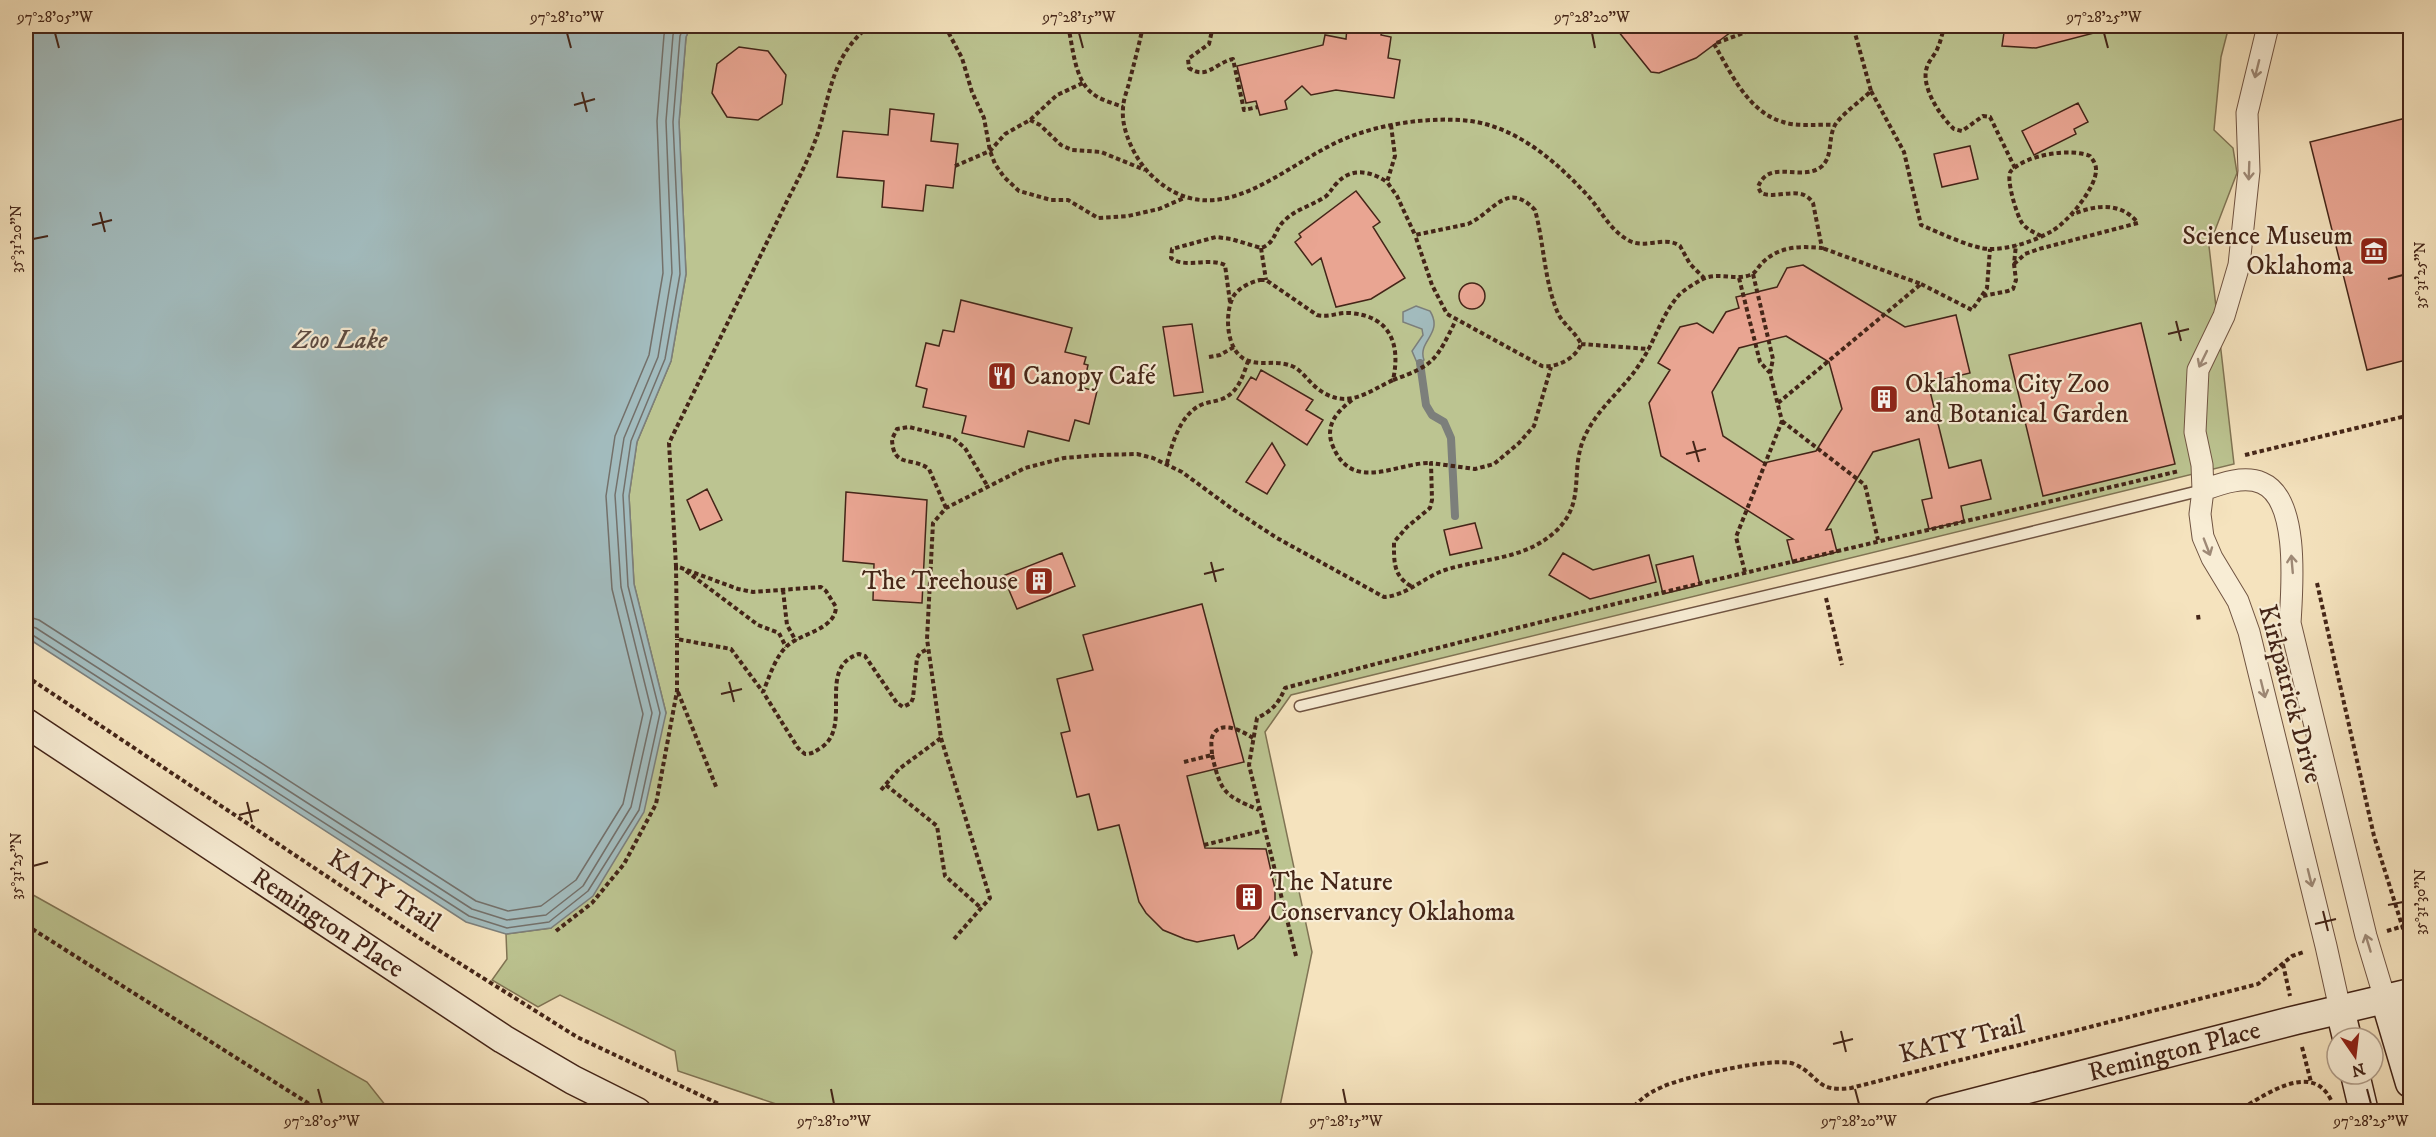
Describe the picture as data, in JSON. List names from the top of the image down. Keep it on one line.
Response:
{"streets":{"main road":["Remington Place"],"street":["Kirkpatrick Drive"],"path":["KATY Trail"]},"crossings":[["Kirkpatrick Drive","Remington Place"]],"water":["Zoo Lake"],"places":{"museum":["Science Museum Oklahoma"],"restaurant":["Canopy Café"],"building":["Oklahoma City Zoo and Botanical Garden","The Treehouse","The Nature Conservancy Oklahoma"]},"north":"bottom","coordinates":["97°28'05\"W","97°28'10\"W","97°28'15\"W","97°28'20\"W","97°28'25\"W","35°31'20\"N","35°31'25\"N","35°31'30\"N"]}
